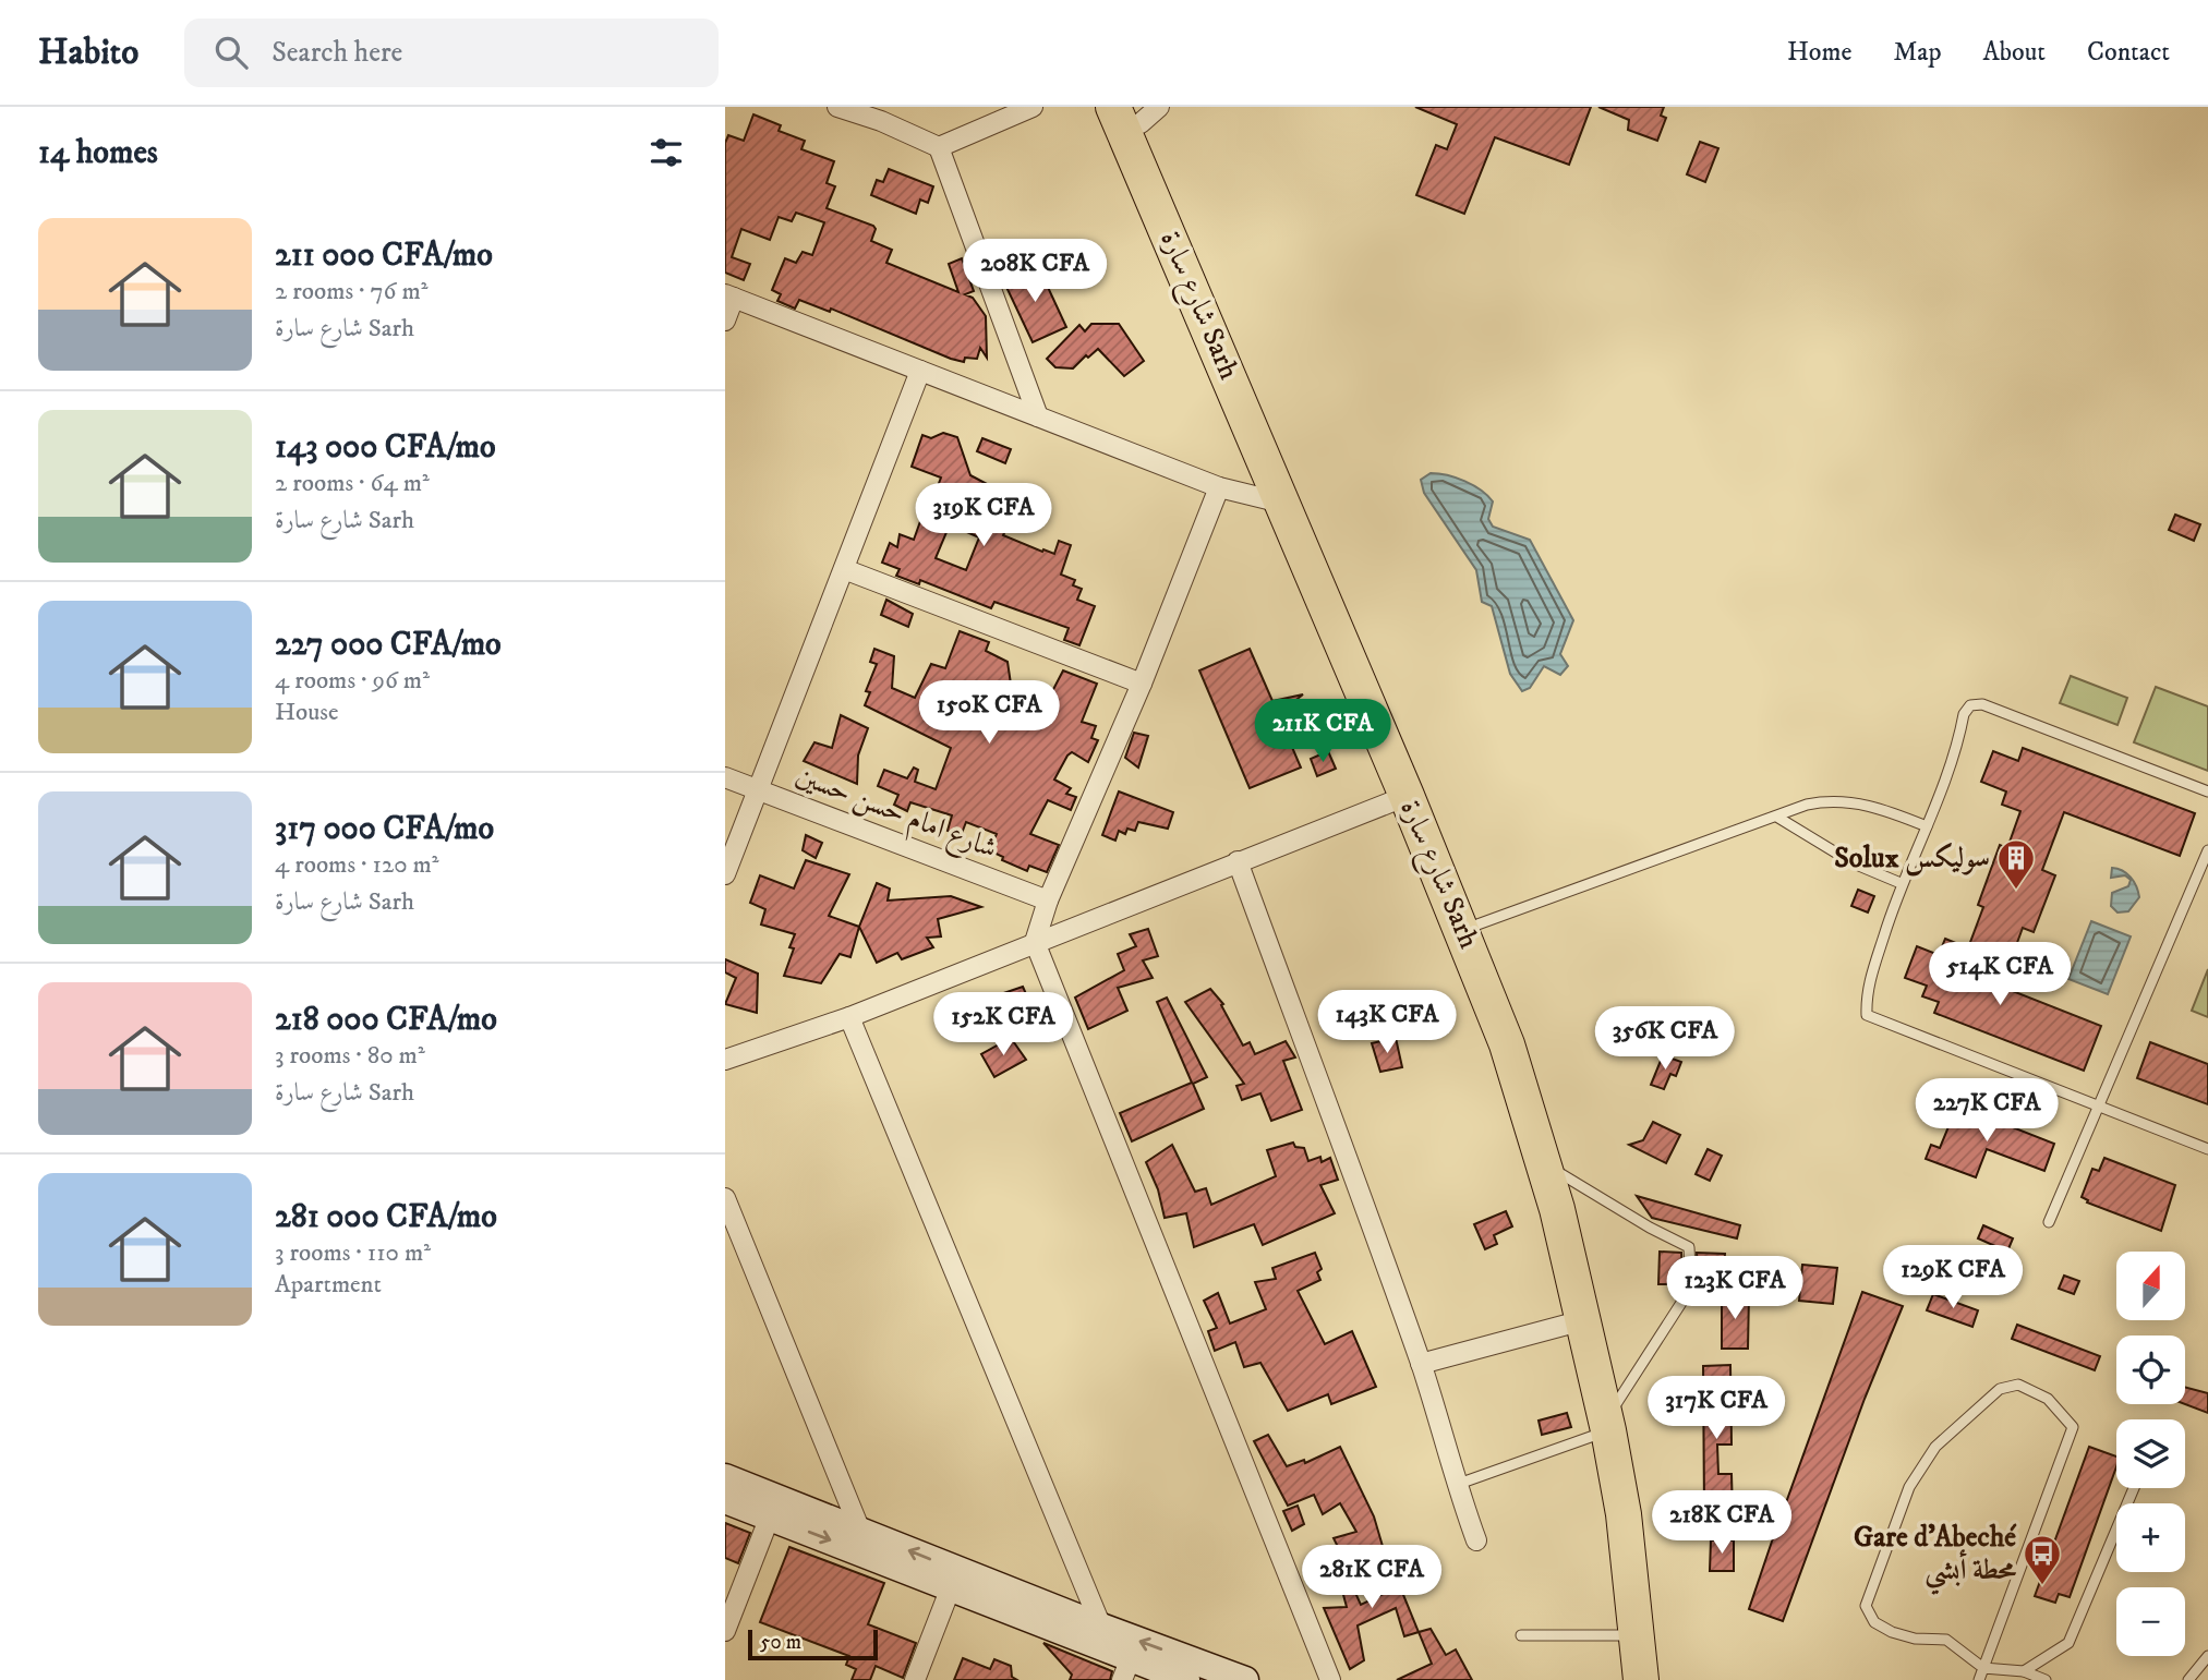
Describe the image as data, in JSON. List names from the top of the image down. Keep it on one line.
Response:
{"streets":{"highway":["شارع سارة Sarh"],"street":["شارع امام حسن حسين"]},"places":{"building":["Solux سوليكس"],"bus stop":["Gare d'Abeché محطة أبشي"]},"scale_bar":"50 m","north":"top","page":{"header":"Habito","search":"Search here","nav":["Home","Map","About","Contact"],"heading":"14 homes","list":[{"name":"211 000 CFA/mo","note":"2 rooms · 76 m² · شارع سارة Sarh"},{"name":"143 000 CFA/mo","note":"2 rooms · 64 m² · شارع سارة Sarh"},{"name":"227 000 CFA/mo","note":"4 rooms · 96 m² · House"},{"name":"317 000 CFA/mo","note":"4 rooms · 120 m² · شارع سارة Sarh"},{"name":"218 000 CFA/mo","note":"3 rooms · 80 m² · شارع سارة Sarh"},{"name":"281 000 CFA/mo","note":"3 rooms · 110 m² · Apartment"}],"price":["208K CFA","319K CFA","150K CFA","211K CFA","514K CFA","143K CFA","152K CFA","356K CFA","227K CFA","129K CFA","123K CFA","317K CFA","218K CFA","281K CFA"],"map_buttons":["+","−"],"scale":"50 m"}}
